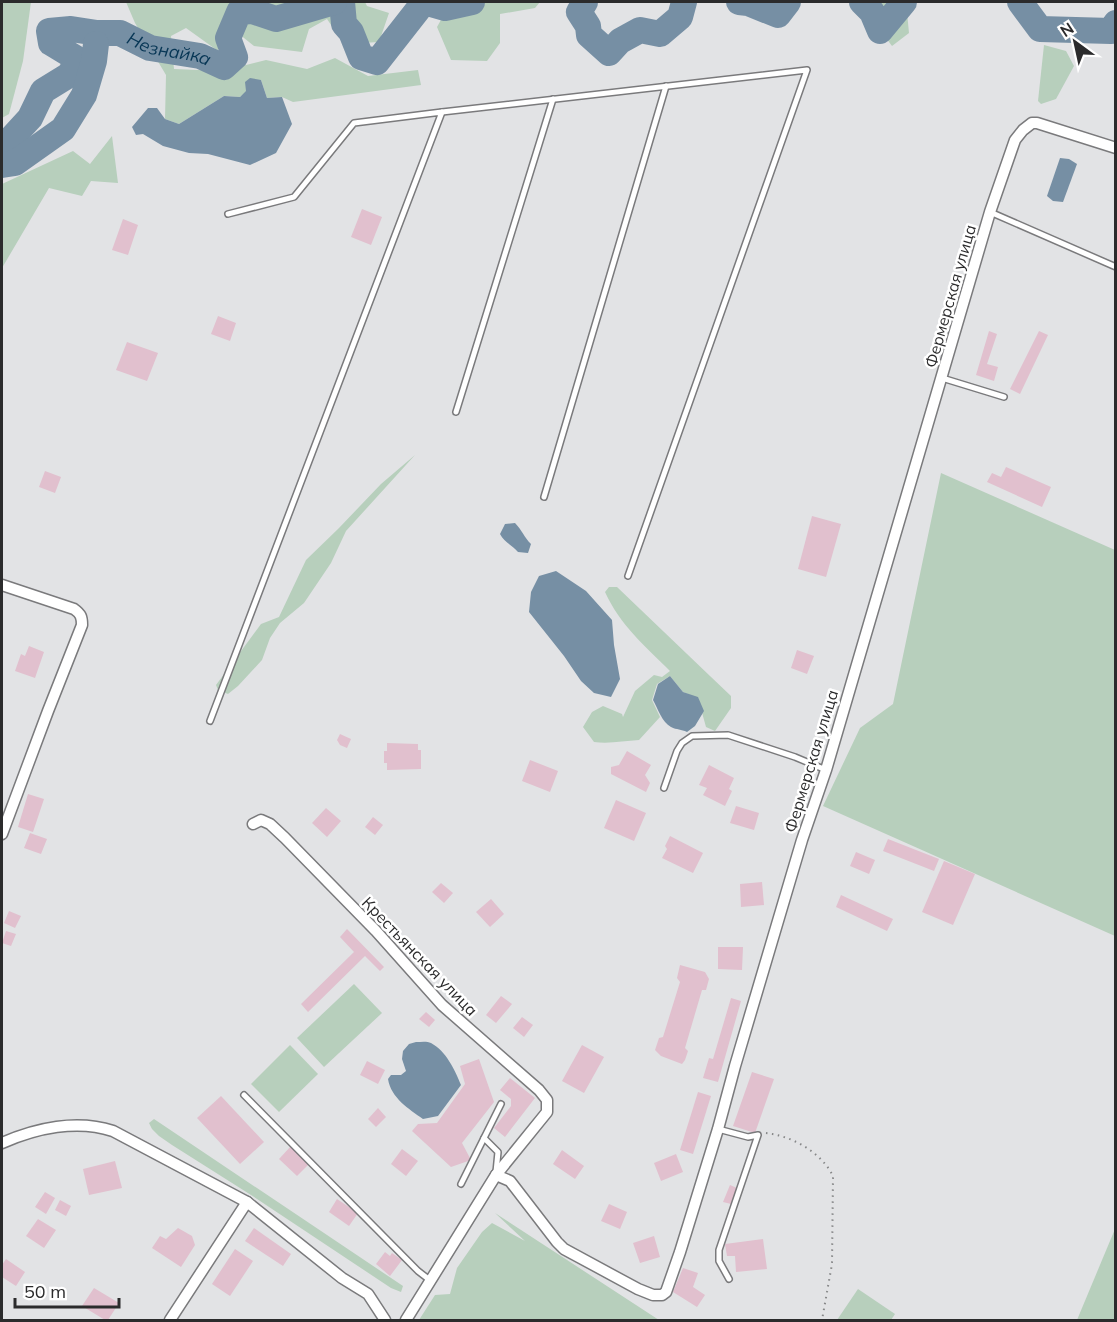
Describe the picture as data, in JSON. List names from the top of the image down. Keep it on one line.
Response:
{"streets":{"street":["Фермерская улица","Крестьянская улица"]},"crossings":[["Фермерская улица","Крестьянская улица"]],"water":["Незнайка"],"scale_bar":"50 m","north":"top left"}
